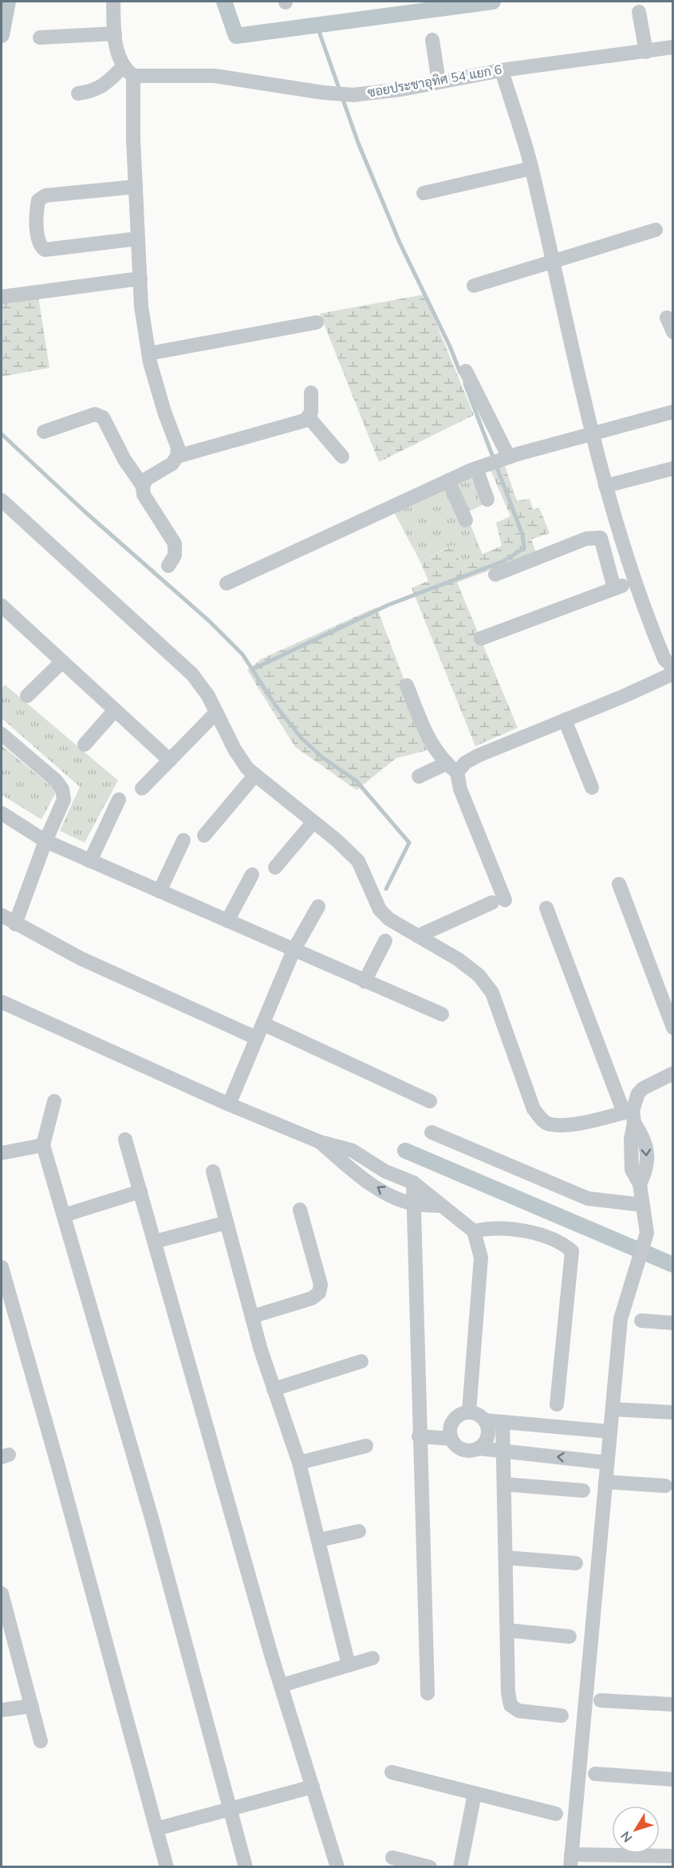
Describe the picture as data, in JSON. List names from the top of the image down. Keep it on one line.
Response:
{"streets":{"street":["ซอยประชาอุทิศ 54 แยก 6"]},"north":"bottom left"}
